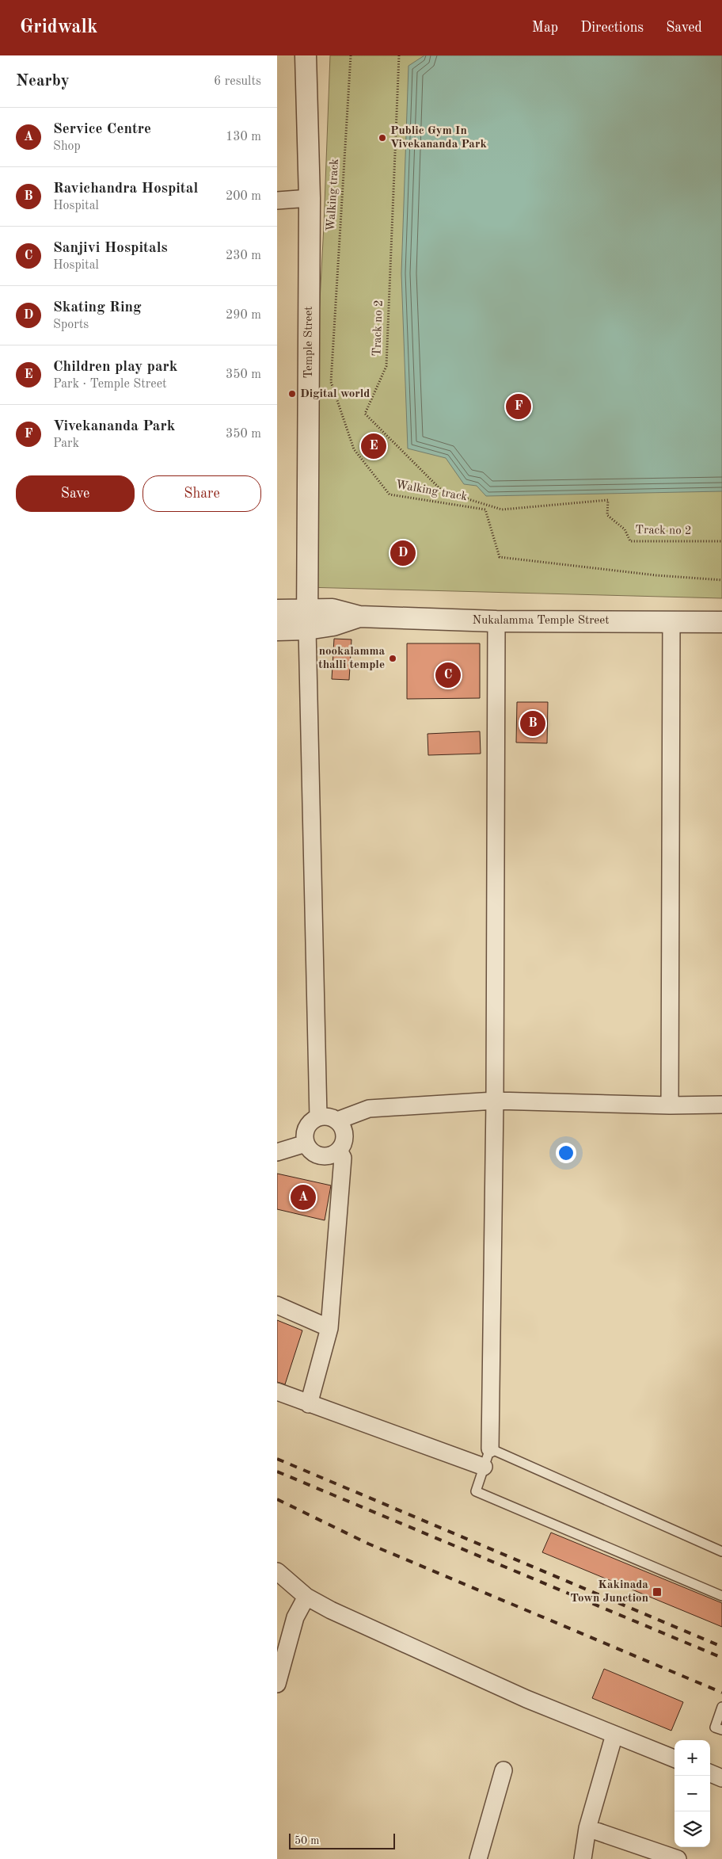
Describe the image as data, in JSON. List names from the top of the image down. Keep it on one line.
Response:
{"streets":{"street":["Temple Street","Nukalamma Temple Street"],"path":["Walking track","Track no 2"]},"crossings":[["Temple Street","Nukalamma Temple Street"]],"places":{"other":["Public Gym In Vivekananda Park","Digital world","nookalamma thalli temple"],"transit":["Kakinada Town Junction"]},"scale_bar":"50 m","page":{"header":"Gridwalk","nav":["Map","Directions","Saved"],"heading":["Nearby","6 results"],"list":[{"mark":"A","name":"Service Centre","note":"Shop","value":"130 m"},{"mark":"B","name":"Ravichandra Hospital","note":"Hospital","value":"200 m"},{"mark":"C","name":"Sanjivi Hospitals","note":"Hospital","value":"230 m"},{"mark":"D","name":"Skating Ring","note":"Sports","value":"290 m"},{"mark":"E","name":"Children play park","note":"Park · Temple Street","value":"350 m"},{"mark":"F","name":"Vivekananda Park","note":"Park","value":"350 m"}],"pins":["F","E","D","C","B","A"],"buttons":["Save","Share"],"map_buttons":["+","−"],"scale":"50 m"}}
